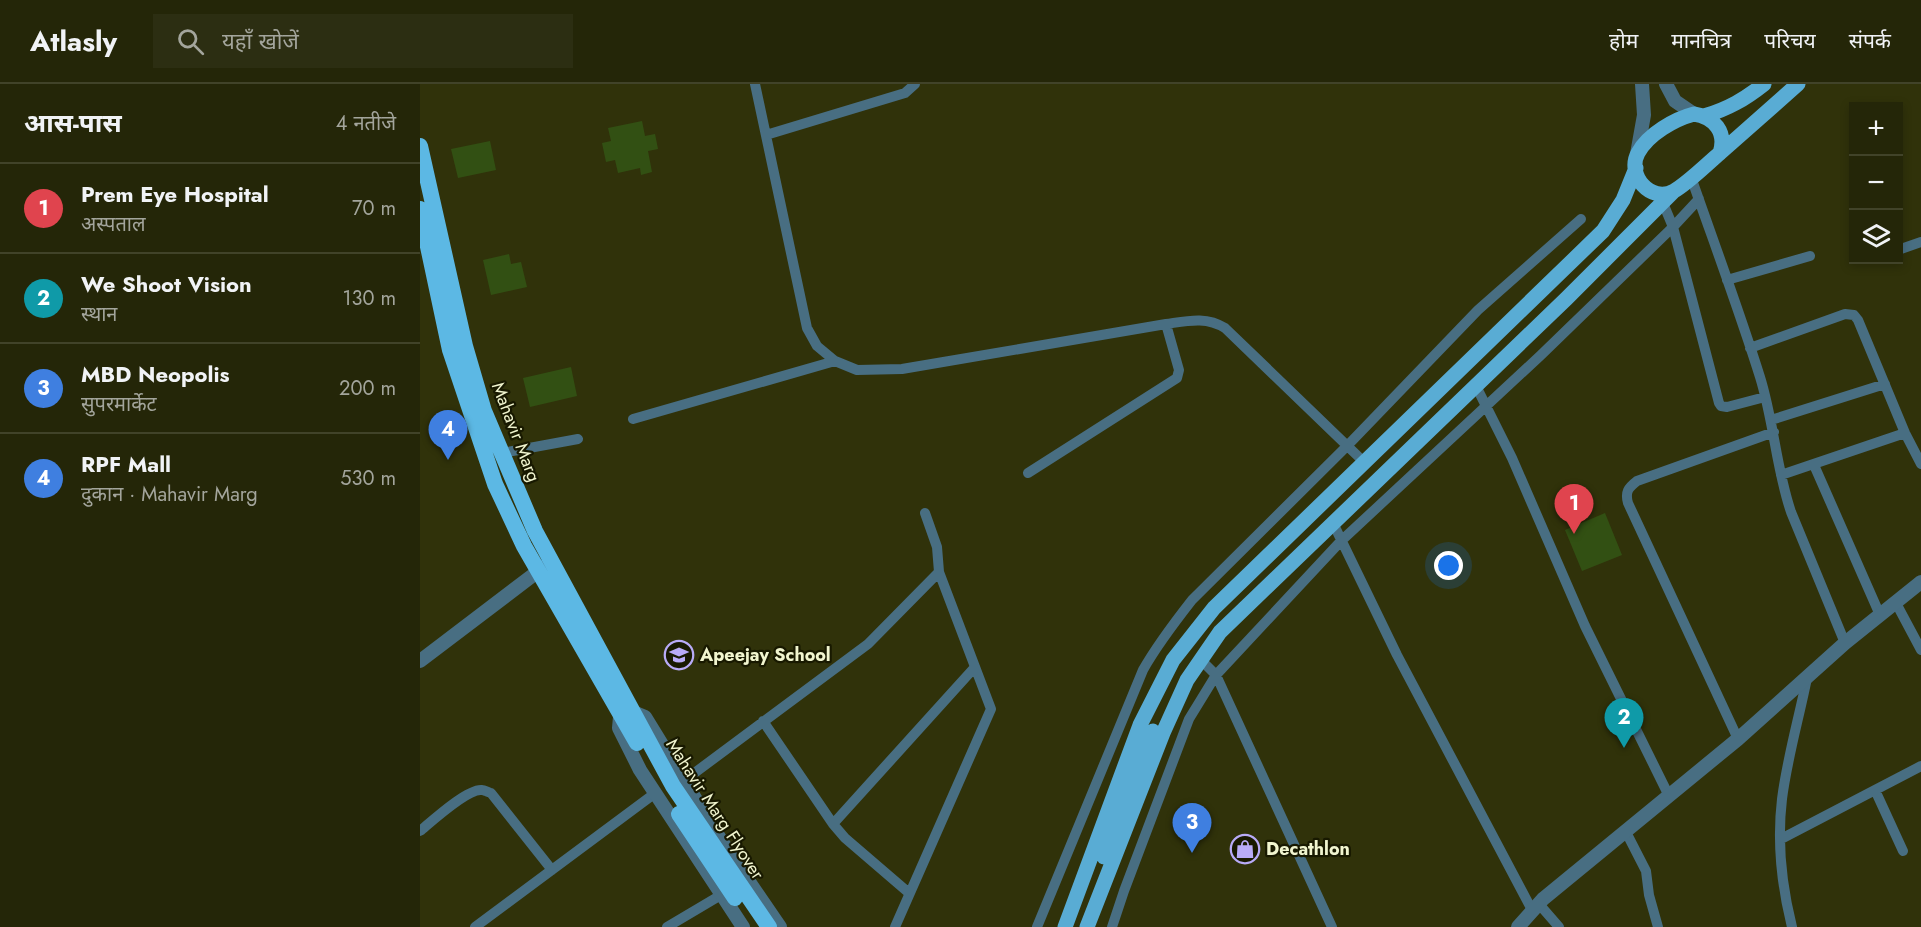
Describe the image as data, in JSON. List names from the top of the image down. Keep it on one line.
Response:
{"streets":{"highway":["Mahavir Marg","Mahavir Marg Flyover"]},"crossings":[["Mahavir Marg","Mahavir Marg Flyover"]],"places":{"school or university":["Apeejay School"],"shop":["Decathlon"]},"page":{"header":"Atlasly","search":"यहाँ खोजें","nav":["होम","मानचित्र","परिचय","संपर्क"],"heading":["आस-पास","4 नतीजे"],"map_buttons":["+","−"],"list":[{"mark":"1","name":"Prem Eye Hospital","note":"अस्पताल","value":"70 m"},{"mark":"2","name":"We Shoot Vision","note":"स्थान","value":"130 m"},{"mark":"3","name":"MBD Neopolis","note":"सुपरमार्केट","value":"200 m"},{"mark":"4","name":"RPF Mall","note":"दुकान · Mahavir Marg","value":"530 m"}],"pins":["4","1","2","3"]}}
